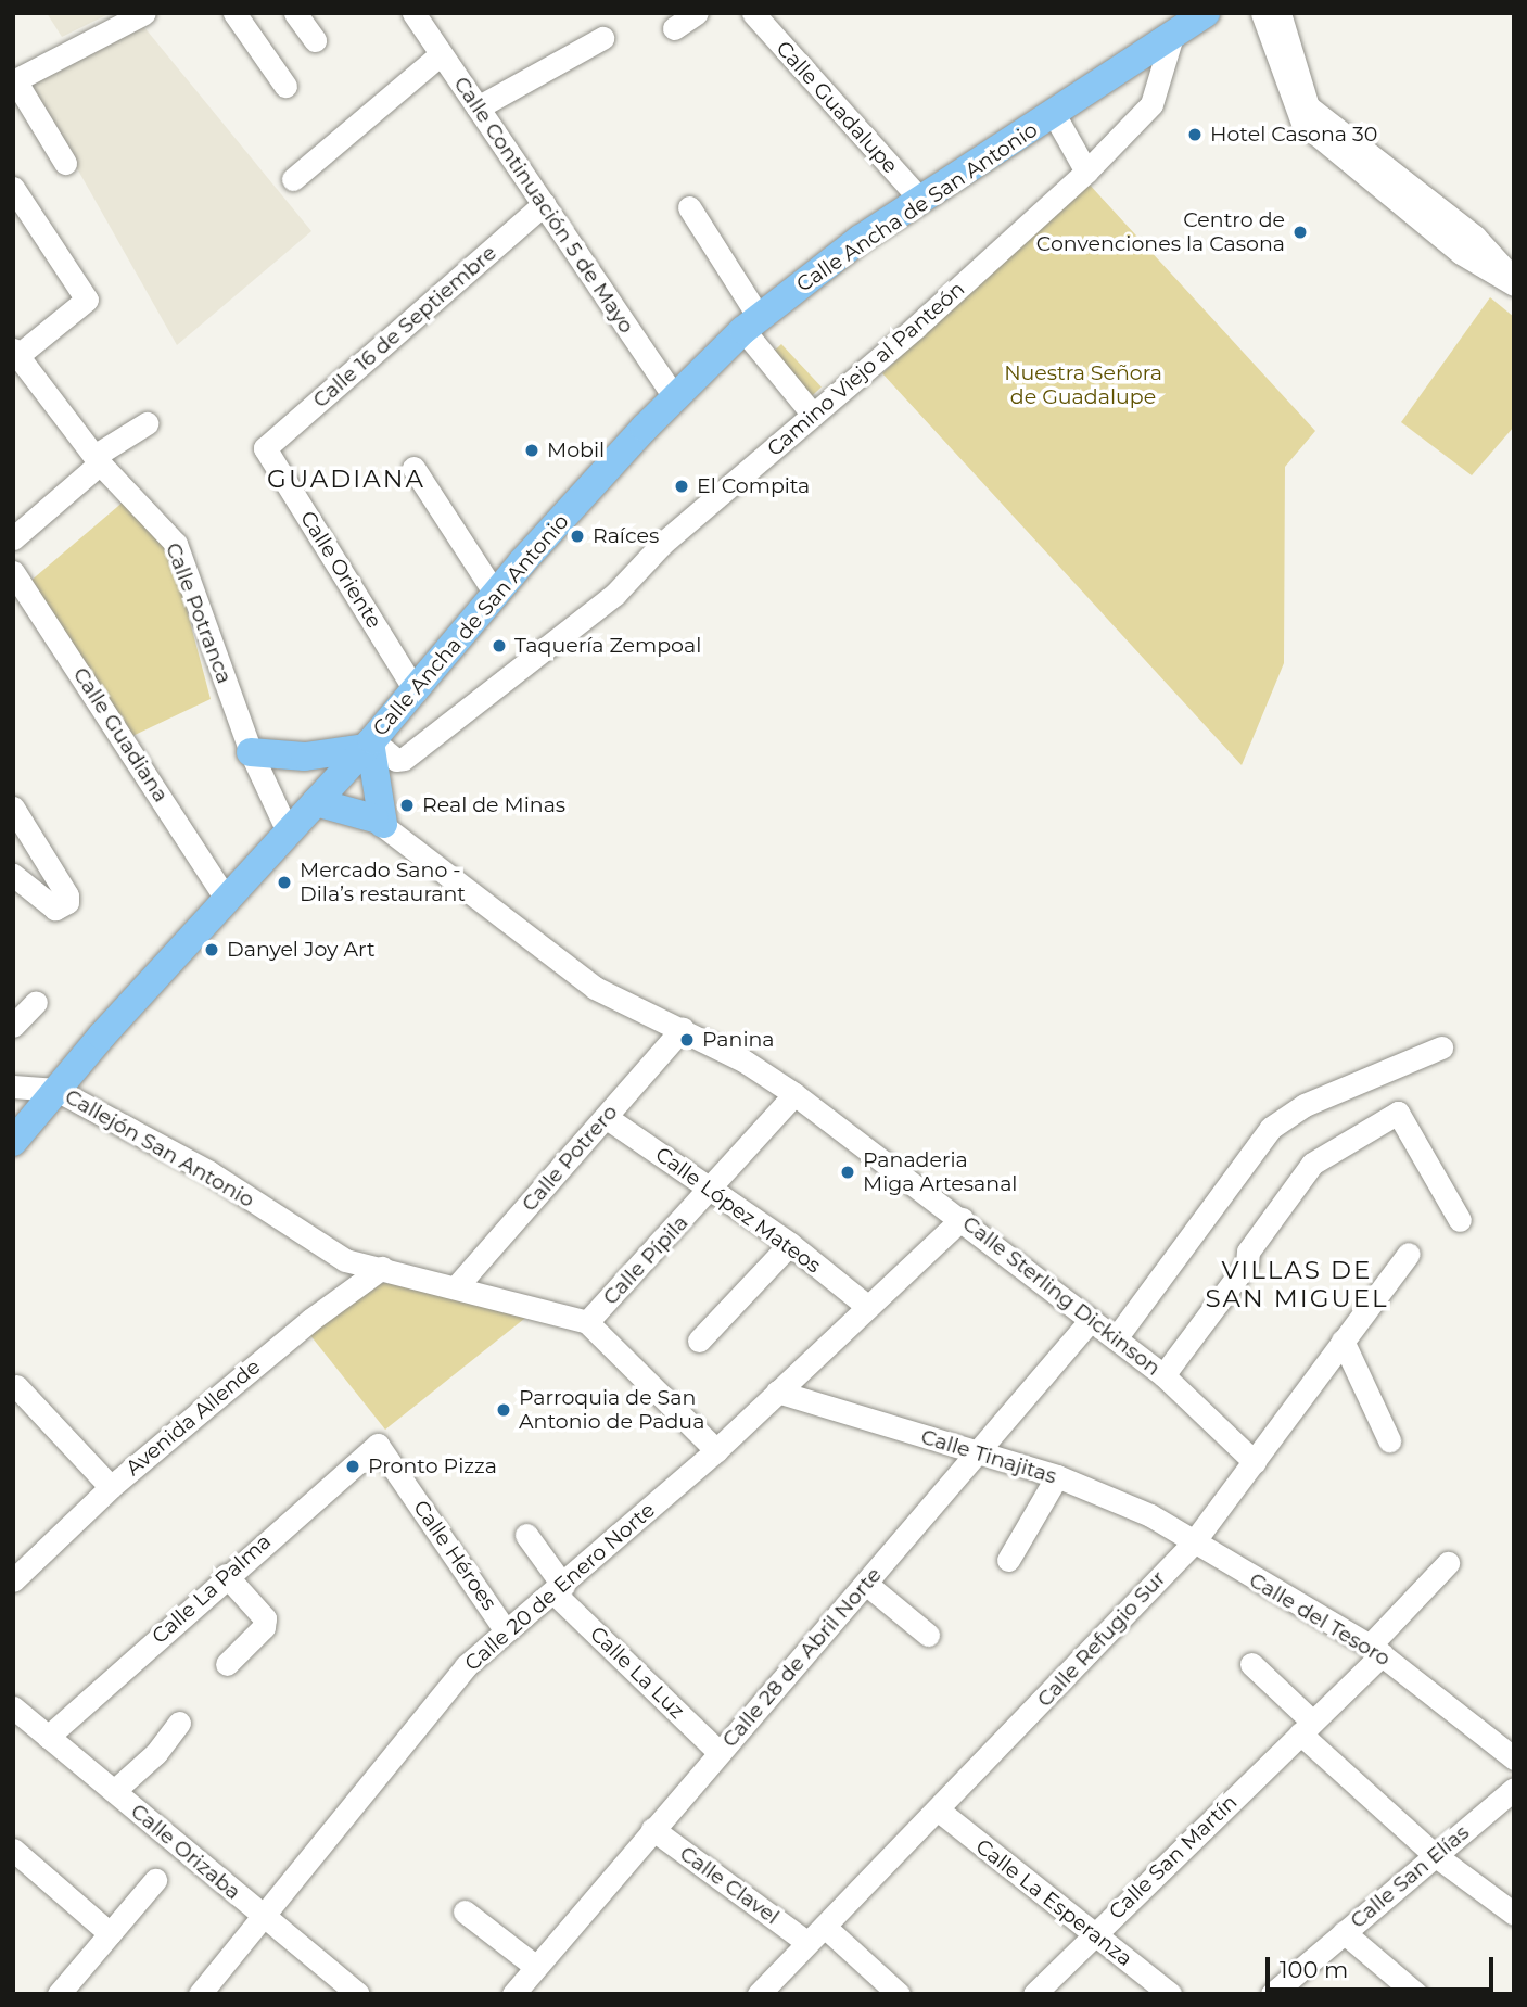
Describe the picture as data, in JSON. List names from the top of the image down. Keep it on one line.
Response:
{"streets":{"main road":["Calle Ancha de San Antonio"],"street":["Calle Guadalupe","Calle Continuación 5 de Mayo","Calle 16 de Septiembre","Camino Viejo al Panteón","Calle Oriente","Calle Potranca","Calle Guadiana","Callejón San Antonio","Calle Potrero","Calle López Mateos","Calle Pípila","Calle Sterling Dickinson","Avenida Allende","Calle Tinajitas","Calle Héroes","Calle 20 de Enero Norte","Calle La Palma","Calle del Tesoro","Calle Refugio Sur","Calle 28 de Abril Norte","Calle La Luz","Calle Orizaba","Calle San Martín","Calle San Elías","Calle Clavel","Calle La Esperanza"]},"crossings":[["Calle Guadalupe","Calle Ancha de San Antonio"],["Calle Continuación 5 de Mayo","Calle Ancha de San Antonio"],["Calle Continuación 5 de Mayo","Calle 16 de Septiembre"],["Calle Ancha de San Antonio","Camino Viejo al Panteón"],["Calle Ancha de San Antonio","Calle Oriente"],["Calle Ancha de San Antonio","Calle Potranca"],["Calle Ancha de San Antonio","Calle Guadiana"],["Calle Ancha de San Antonio","Callejón San Antonio"],["Calle 16 de Septiembre","Calle Oriente"],["Callejón San Antonio","Calle Potrero"],["Callejón San Antonio","Calle Pípila"],["Callejón San Antonio","Avenida Allende"],["Calle Potrero","Calle López Mateos"],["Calle Potrero","Calle Sterling Dickinson"],["Calle López Mateos","Calle Pípila"],["Calle López Mateos","Calle 20 de Enero Norte"],["Calle Pípila","Calle Sterling Dickinson"],["Calle Sterling Dickinson","Calle 20 de Enero Norte"],["Calle Sterling Dickinson","Calle Refugio Sur"],["Calle Sterling Dickinson","Calle 28 de Abril Norte"],["Calle Tinajitas","Calle 20 de Enero Norte"],["Calle Tinajitas","Calle del Tesoro"],["Calle Tinajitas","Calle Refugio Sur"],["Calle Tinajitas","Calle 28 de Abril Norte"],["Calle Héroes","Calle 20 de Enero Norte"],["Calle Héroes","Calle La Palma"],["Calle 20 de Enero Norte","Calle La Luz"],["Calle 20 de Enero Norte","Calle Orizaba"],["Calle La Palma","Calle Orizaba"],["Calle del Tesoro","Calle Refugio Sur"],["Calle del Tesoro","Calle San Martín"],["Calle Refugio Sur","Calle Clavel"],["Calle Refugio Sur","Calle La Esperanza"],["Calle 28 de Abril Norte","Calle La Luz"],["Calle 28 de Abril Norte","Calle Clavel"],["Calle San Martín","Calle La Esperanza"]],"districts":["GUADIANA","VILLAS DE SAN MIGUEL"],"parks":["Nuestra Señora de Guadalupe"],"places":["Hotel Casona 30","Centro de Convenciones la Casona","Mobil","El Compita","Raíces","Taquería Zempoal","Real de Minas","Mercado Sano - Dila’s restaurant","Danyel Joy Art","Panina","Panaderia Miga Artesanal","Parroquia de San Antonio de Padua","Pronto Pizza"],"scale_bar":"100 m"}
